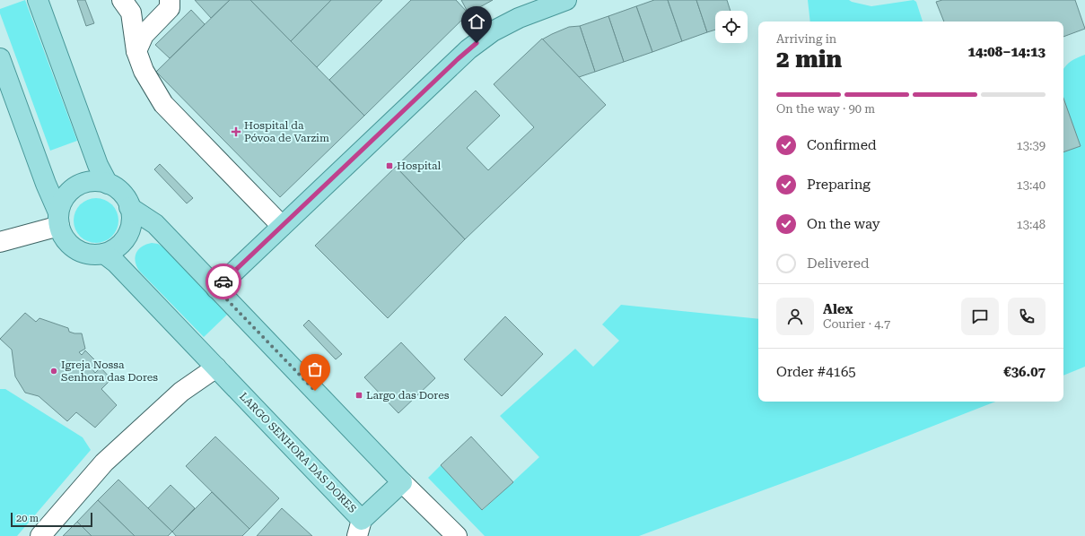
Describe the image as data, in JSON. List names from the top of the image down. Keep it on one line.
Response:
{"streets":{"main road":["LARGO SENHORA DAS DORES"]},"places":{"health":["Hospital da Póvoa de Varzim"],"transit":["Hospital","Largo das Dores"],"other":["Igreja Nossa Senhora das Dores"]},"scale_bar":"20 m","page":{"heading":["2 min","Arriving in","14:08–14:13"],"panel":["Alex","Courier · 4.7","Order #4165","€36.07"],"bar":"On the way · 90 m","list":[["Confirmed","13:39"],["Preparing","13:40"],["On the way","13:48"],"Delivered"],"scale":"20 m"}}
